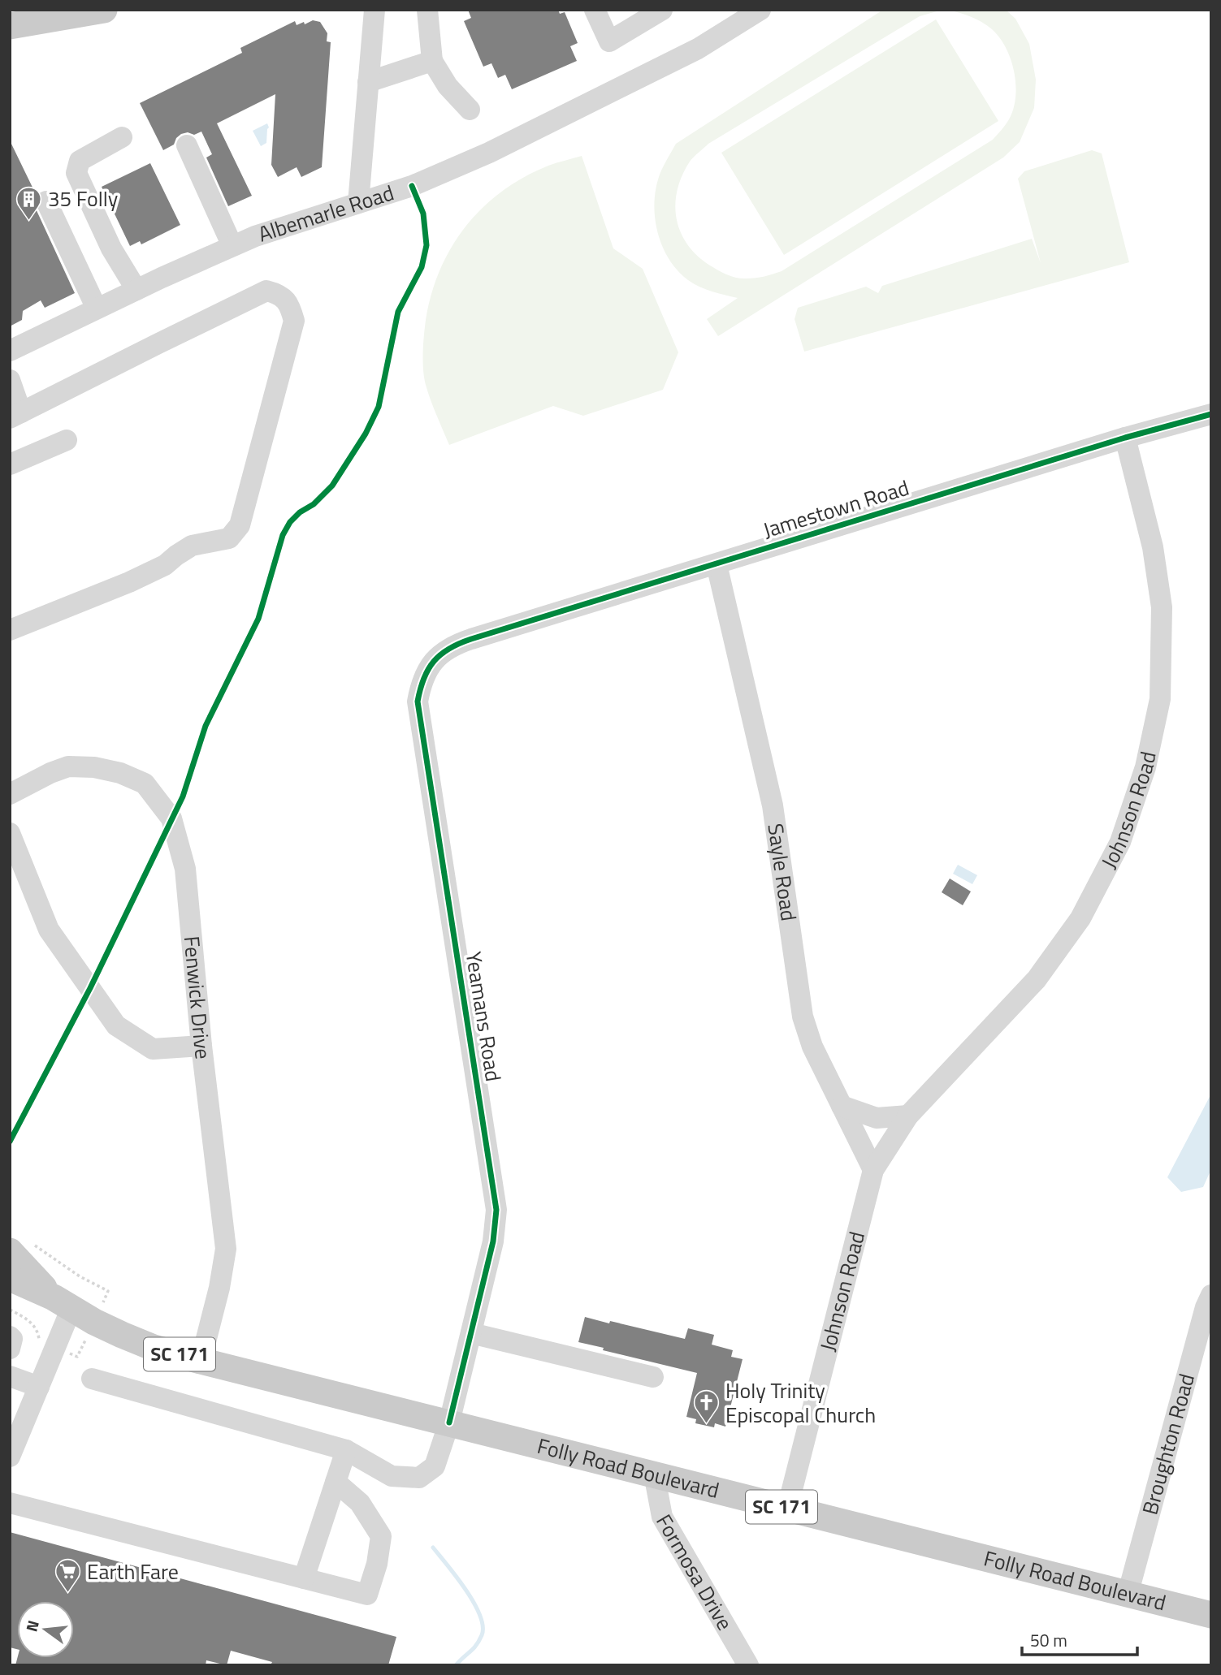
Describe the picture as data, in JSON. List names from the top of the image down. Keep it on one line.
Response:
{"streets":{"main road":["SC 171","Folly Road Boulevard"],"street":["Albemarle Road","Jamestown Road","Johnson Road","Sayle Road","Fenwick Drive","Yeamans Road","Broughton Road","Formosa Drive"]},"crossings":[["Jamestown Road","Johnson Road"],["Jamestown Road","Sayle Road"],["Jamestown Road","Yeamans Road"],["Johnson Road","Sayle Road"],["Johnson Road","Folly Road Boulevard"],["Fenwick Drive","Folly Road Boulevard"],["Yeamans Road","Folly Road Boulevard"],["Broughton Road","Folly Road Boulevard"],["Folly Road Boulevard","Formosa Drive"]],"places":{"building":["35 Folly"],"church":["Holy Trinity Episcopal Church"],"supermarket":["Earth Fare"]},"scale_bar":"50 m","north":"left"}
